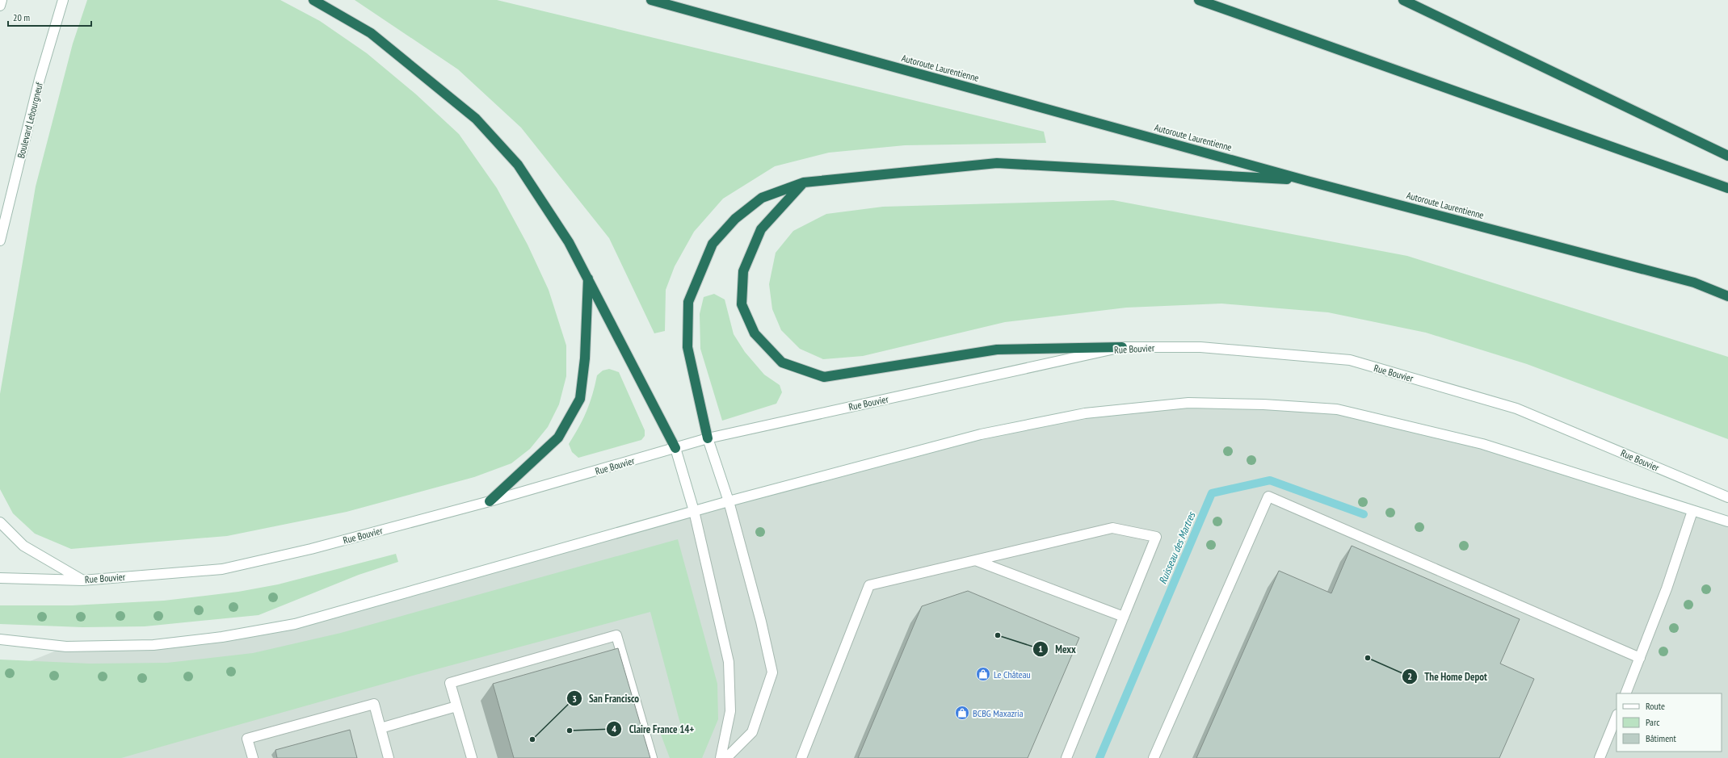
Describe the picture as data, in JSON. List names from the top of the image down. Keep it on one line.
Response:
{"streets":{"highway":["Autoroute Laurentienne"],"street":["Boulevard Lebourgneuf","Rue Bouvier"]},"water":["Ruisseau des Martres"],"places":{"other":["Mexx","The Home Depot","Claire France 14+","San Francisco"],"shop":["Le Château","BCBG Maxazria"]},"legend":["Route","Parc","Bâtiment"],"scale_bar":"20 m"}
